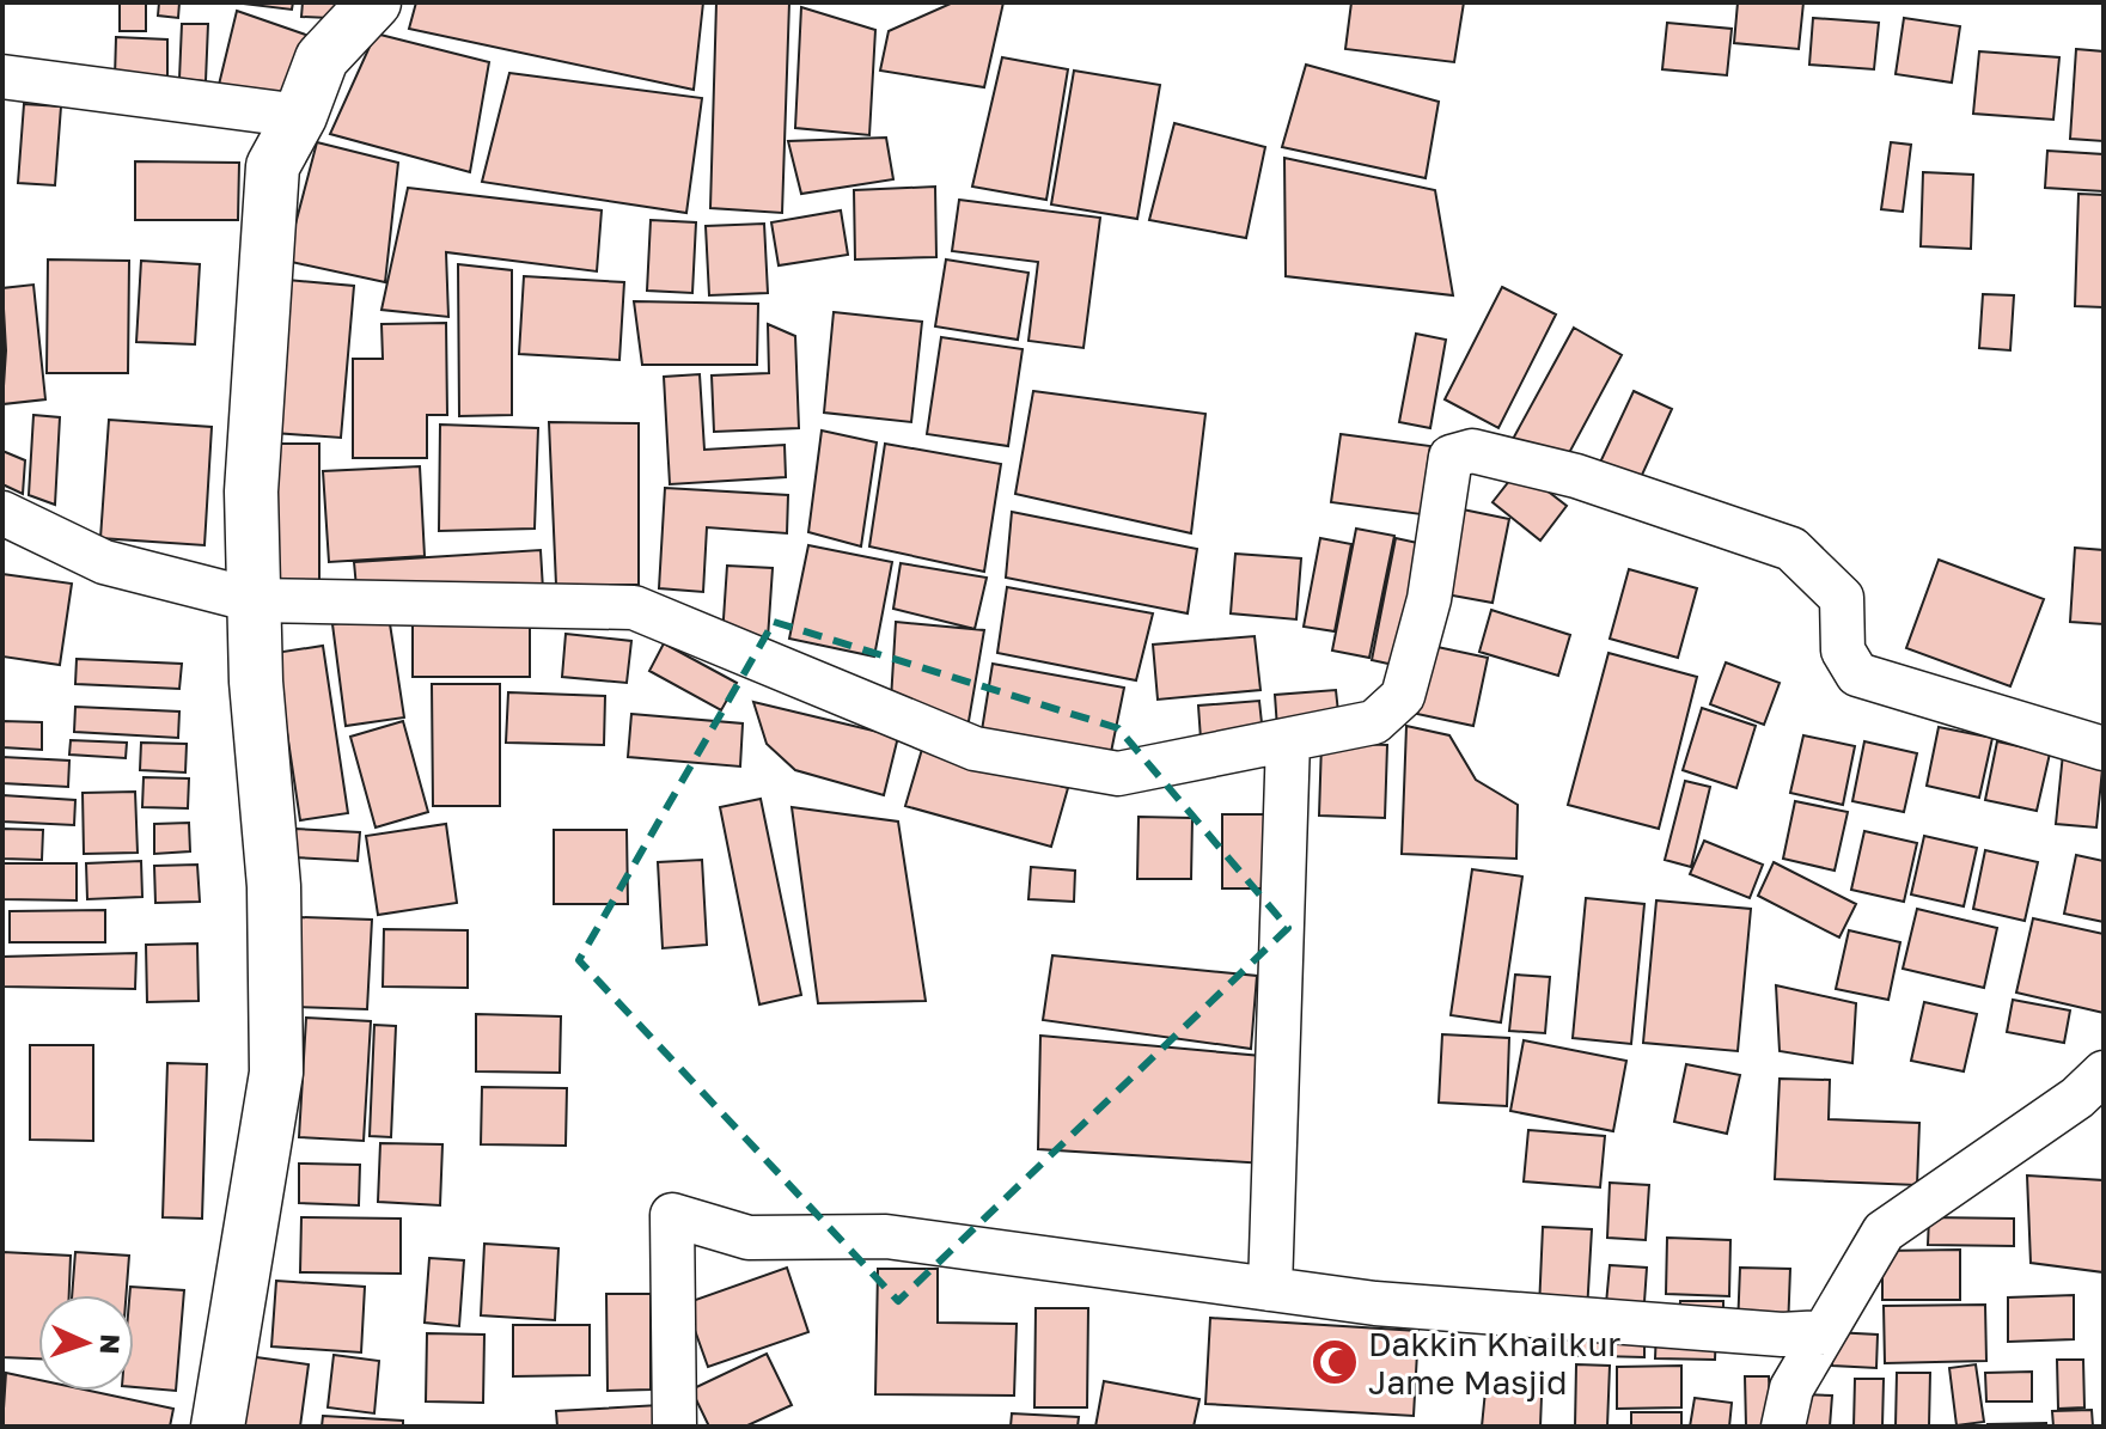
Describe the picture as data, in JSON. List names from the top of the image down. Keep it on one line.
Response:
{"places":{"mosque":["Dakkin Khailkur Jame Masjid"]},"north":"right"}
